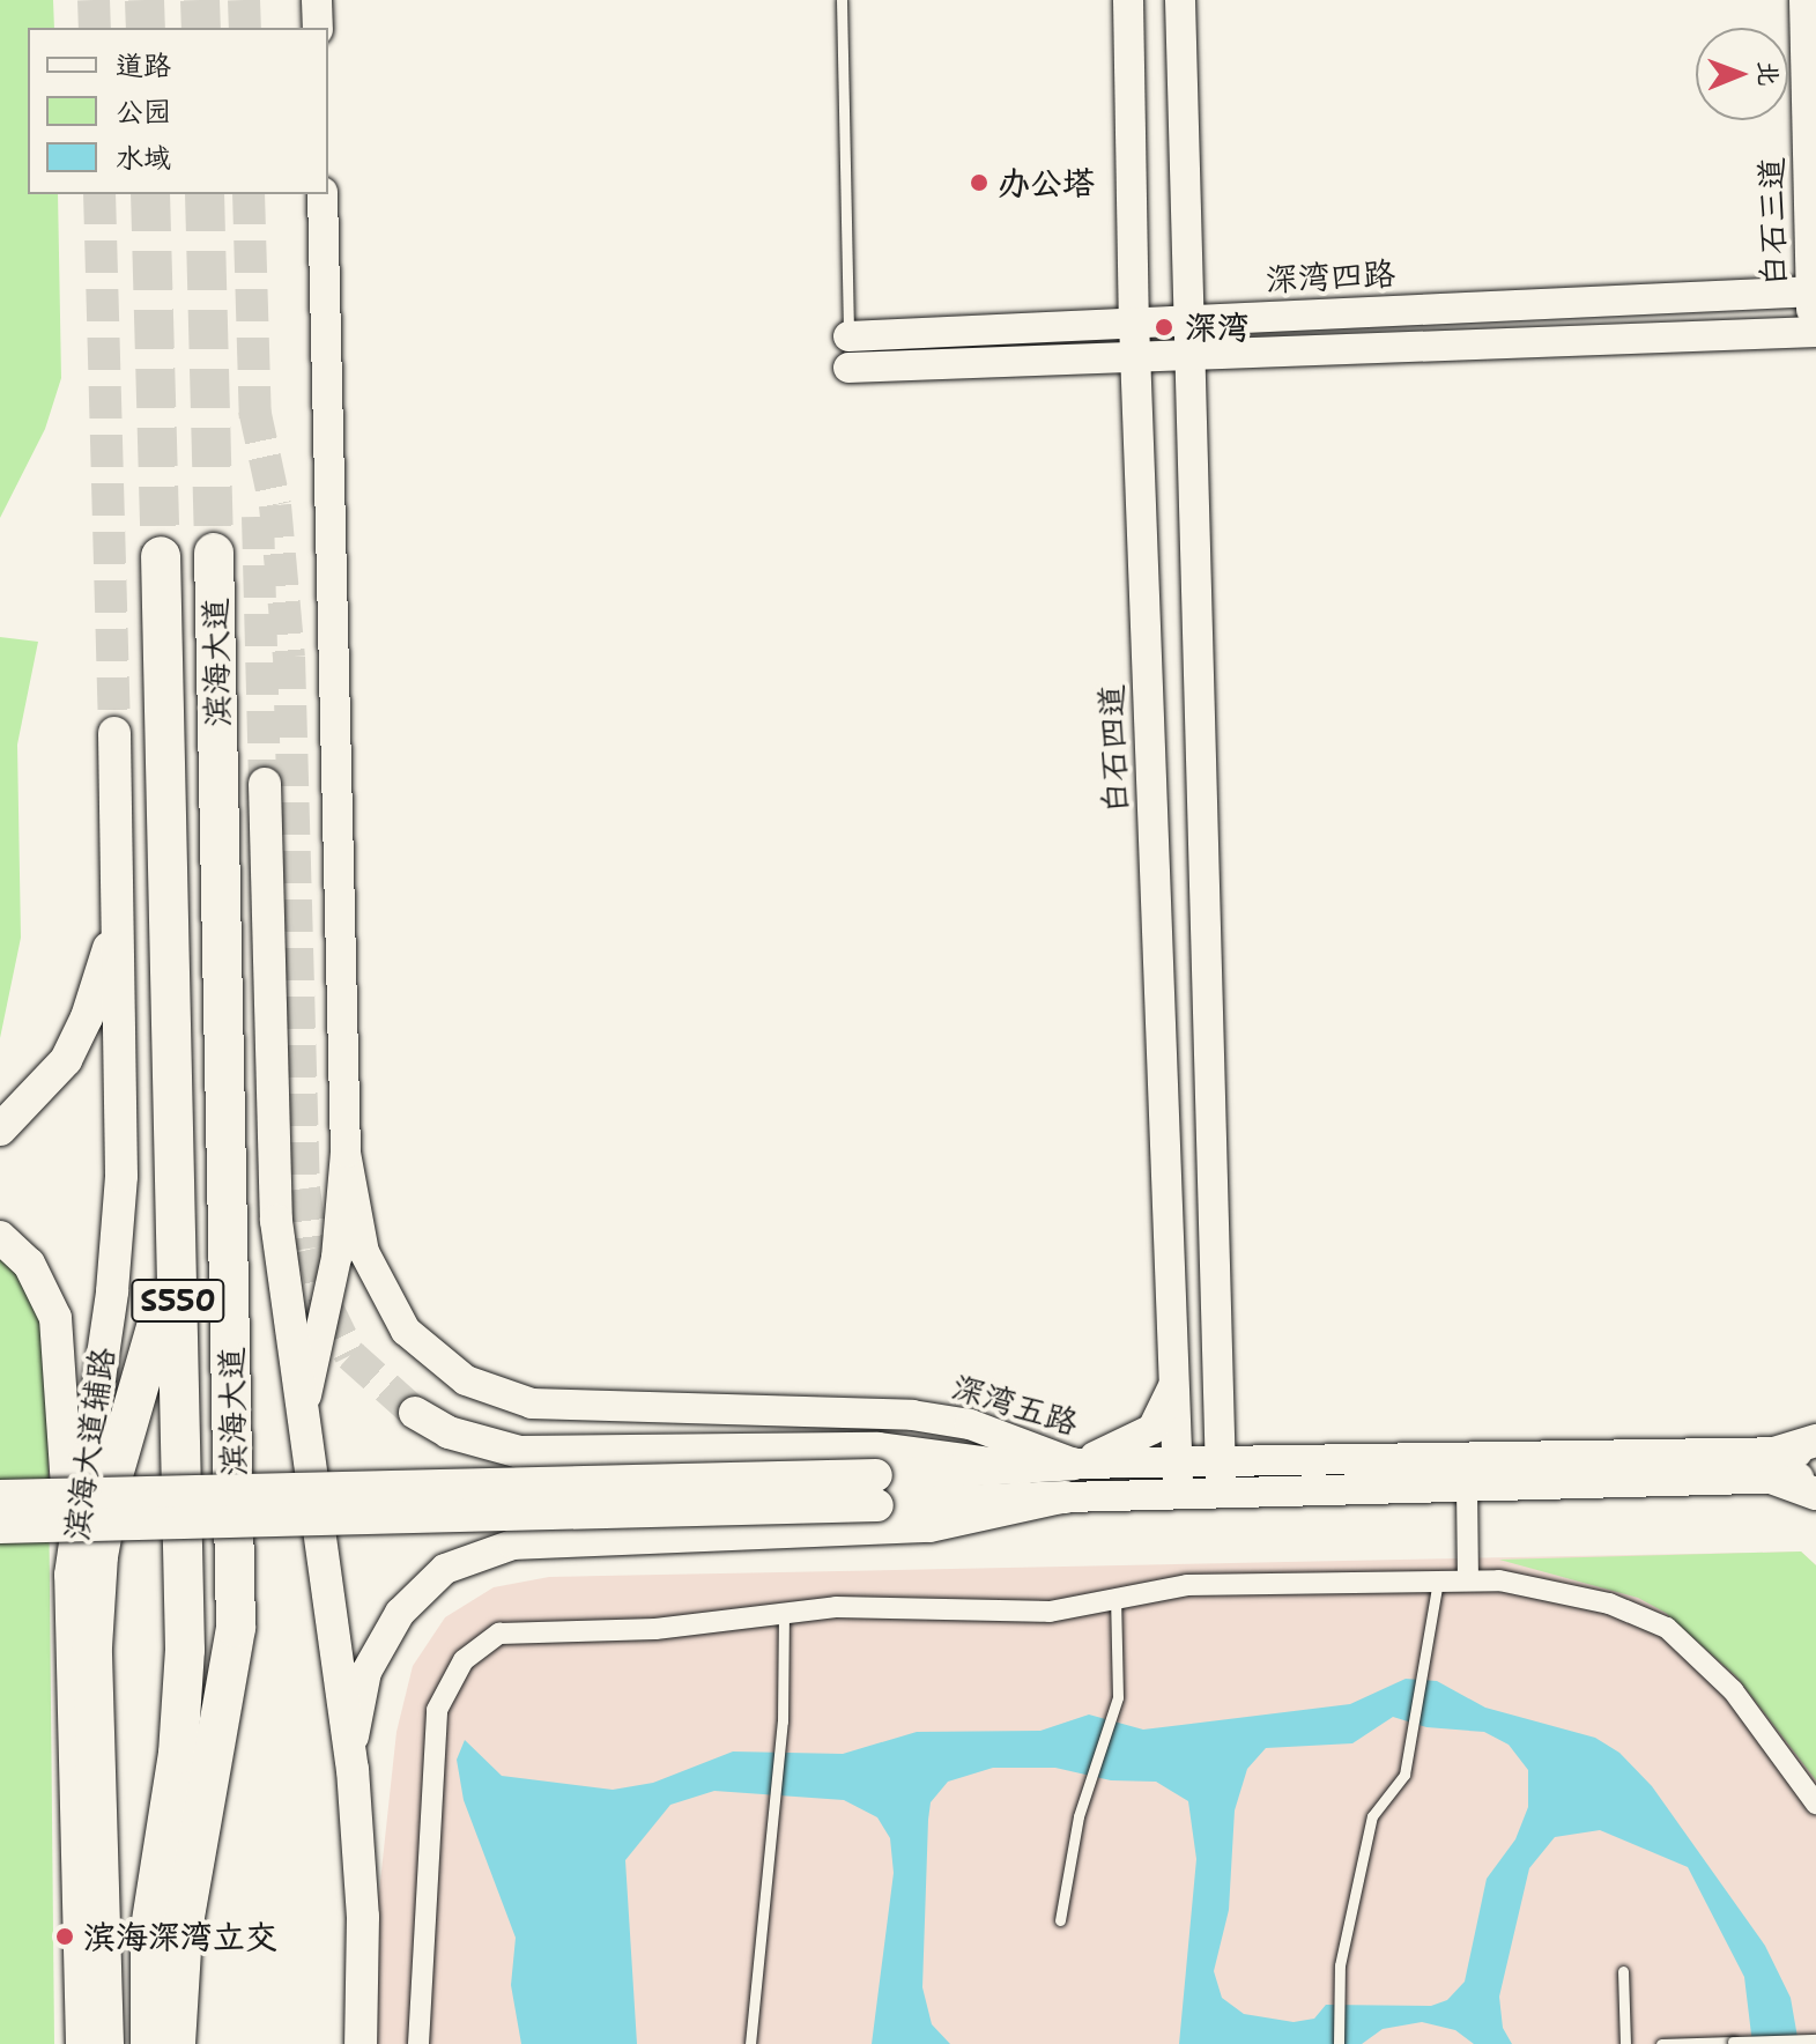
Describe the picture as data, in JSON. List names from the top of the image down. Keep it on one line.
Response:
{"streets":{"highway":["滨海大道","S550"],"main road":["滨海大道辅路"],"street":["白石三道","深湾四路","白石四道","深湾五路"]},"crossings":[["白石三道","深湾四路"],["深湾四路","白石四道"],["白石四道","深湾五路"]],"places":["办公塔","深湾","滨海深湾立交"],"legend":["道路","公园","水域"],"north":"right"}
